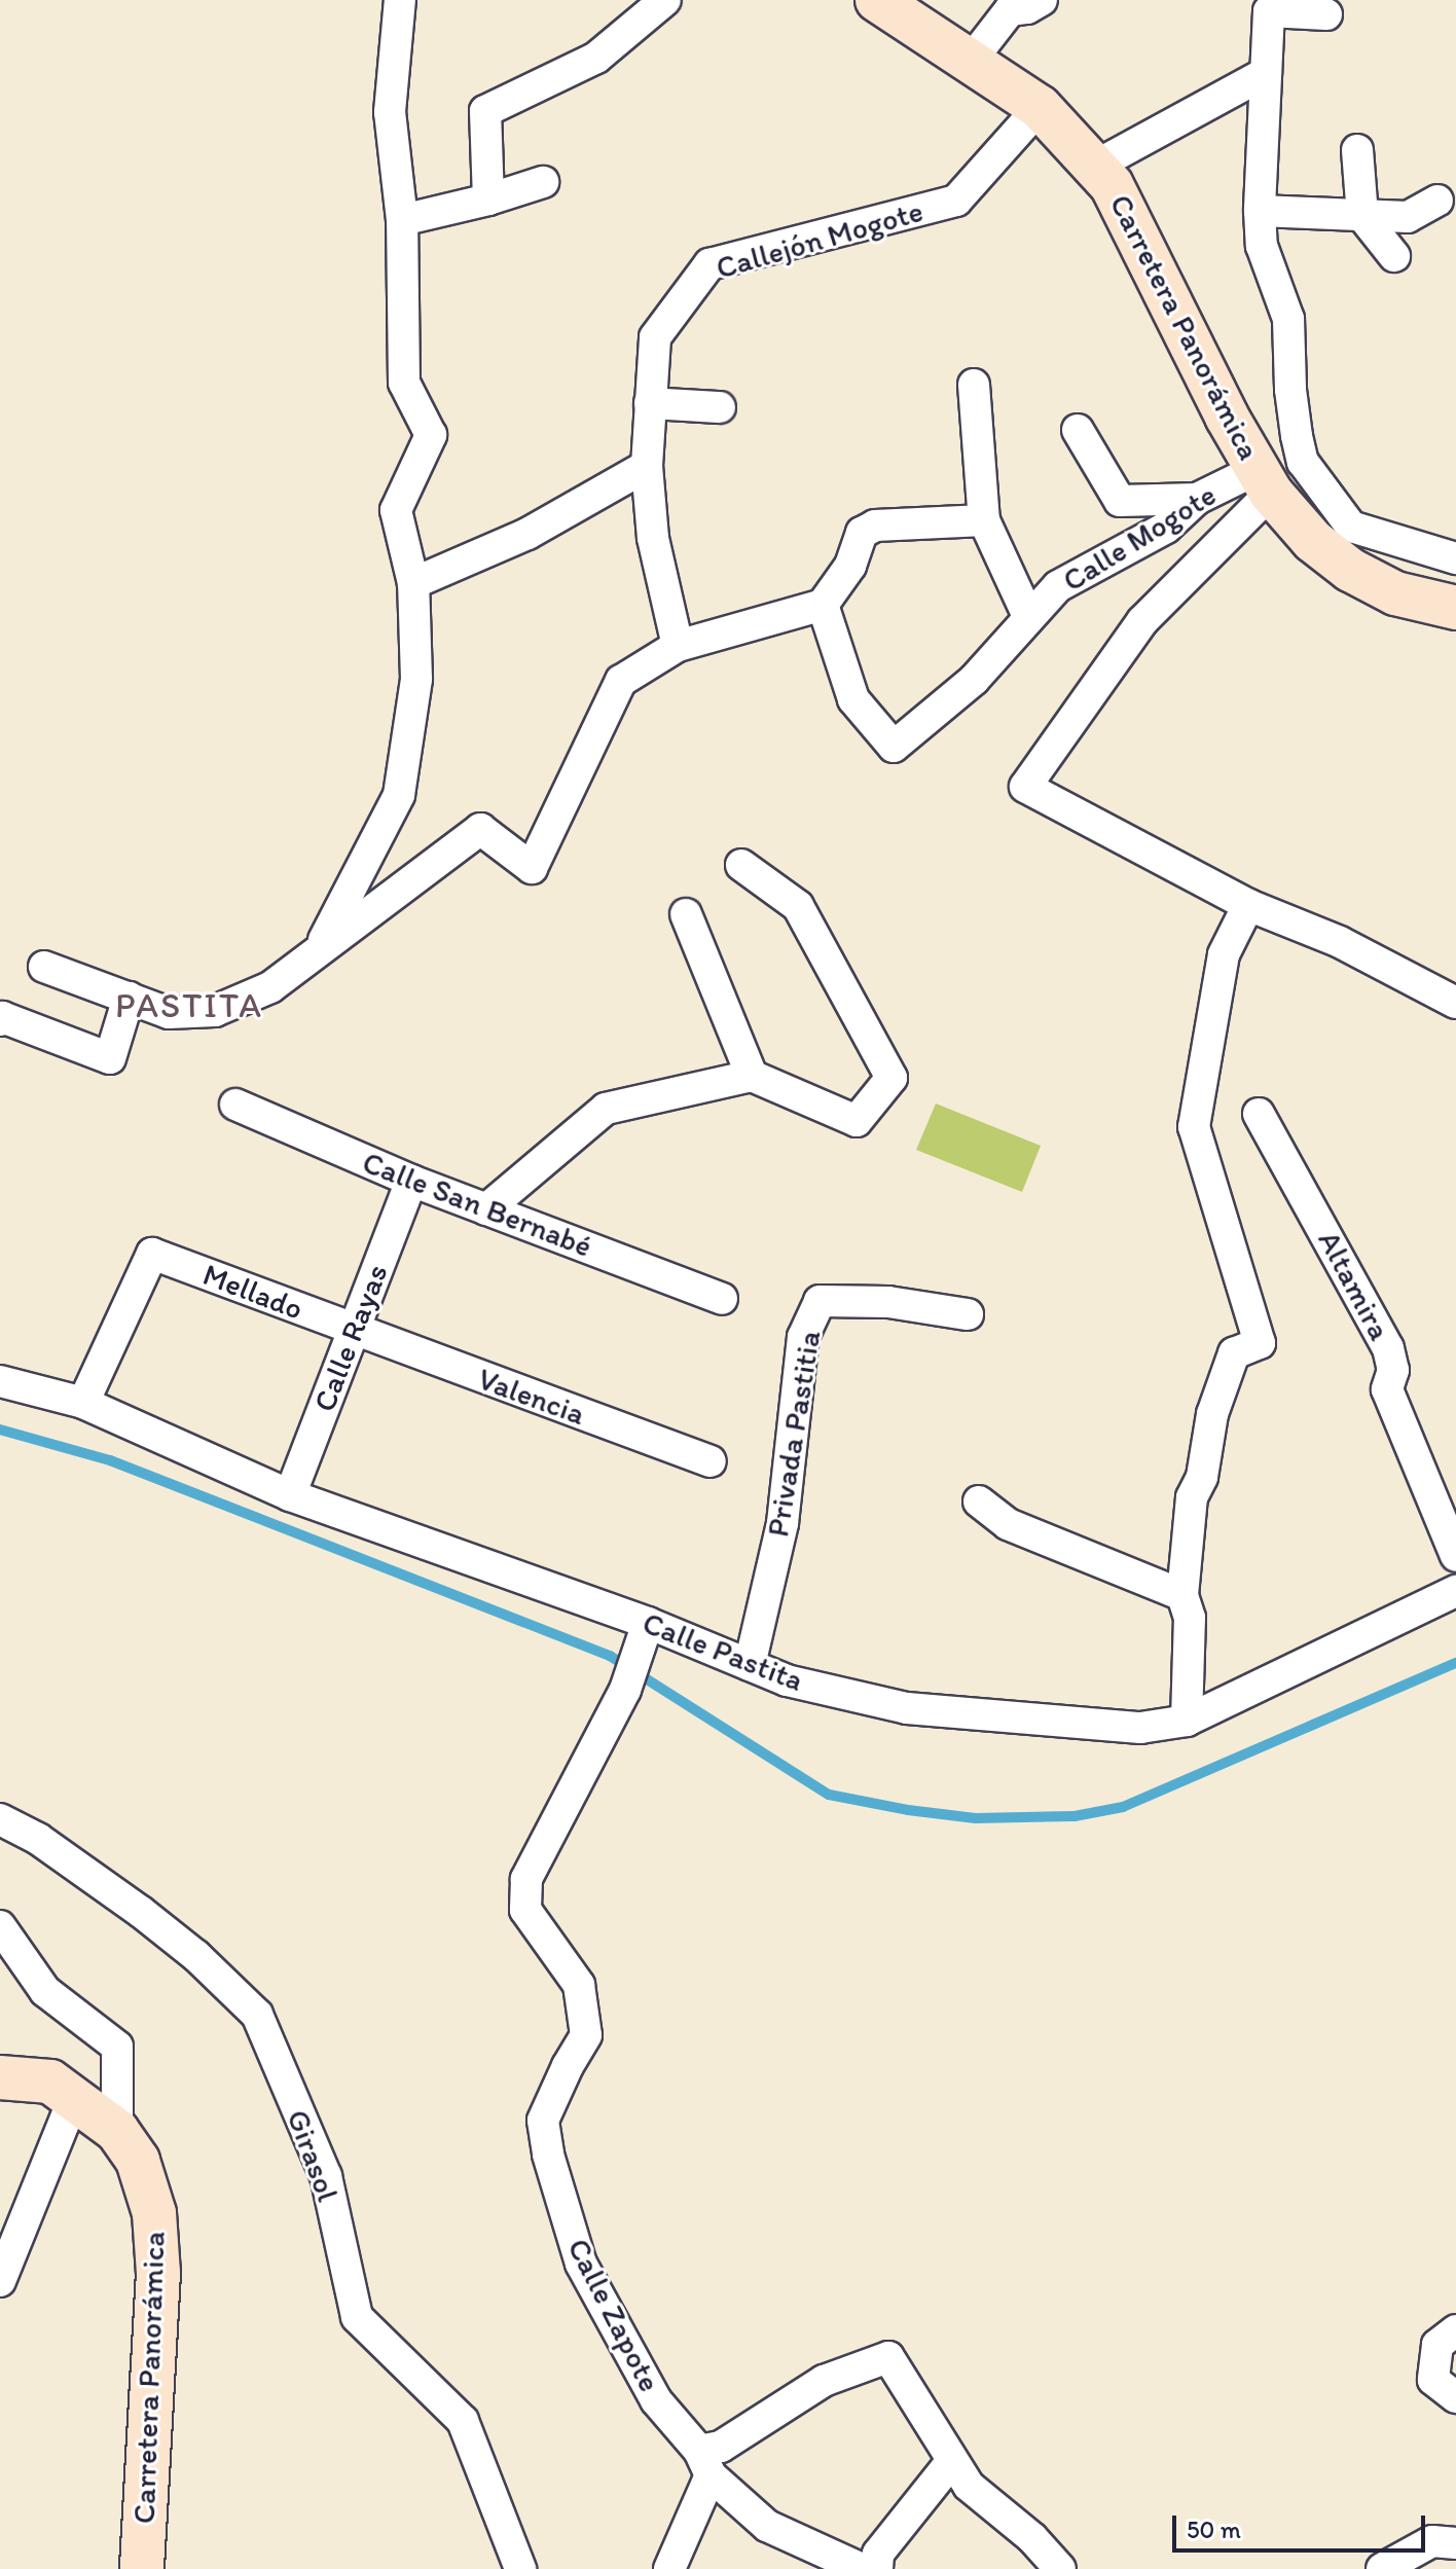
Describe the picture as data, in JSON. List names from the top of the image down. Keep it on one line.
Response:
{"streets":{"street":["Callejón Mogote","Carretera Panorámica","Calle Mogote","Calle San Bernabé","Altamira","Mellado","Calle Rayas","Valencia","Privada Pastitia","Calle Pastita","Girasol","Calle Zapote"]},"crossings":[["Callejón Mogote","Carretera Panorámica"],["Carretera Panorámica","Calle Mogote"],["Calle San Bernabé","Calle Rayas"],["Mellado","Calle Rayas"],["Mellado","Valencia"],["Mellado","Calle Pastita"],["Calle Rayas","Valencia"],["Calle Rayas","Calle Pastita"],["Privada Pastitia","Calle Pastita"],["Calle Pastita","Calle Zapote"]],"districts":["PASTITA"],"scale_bar":"50 m"}
